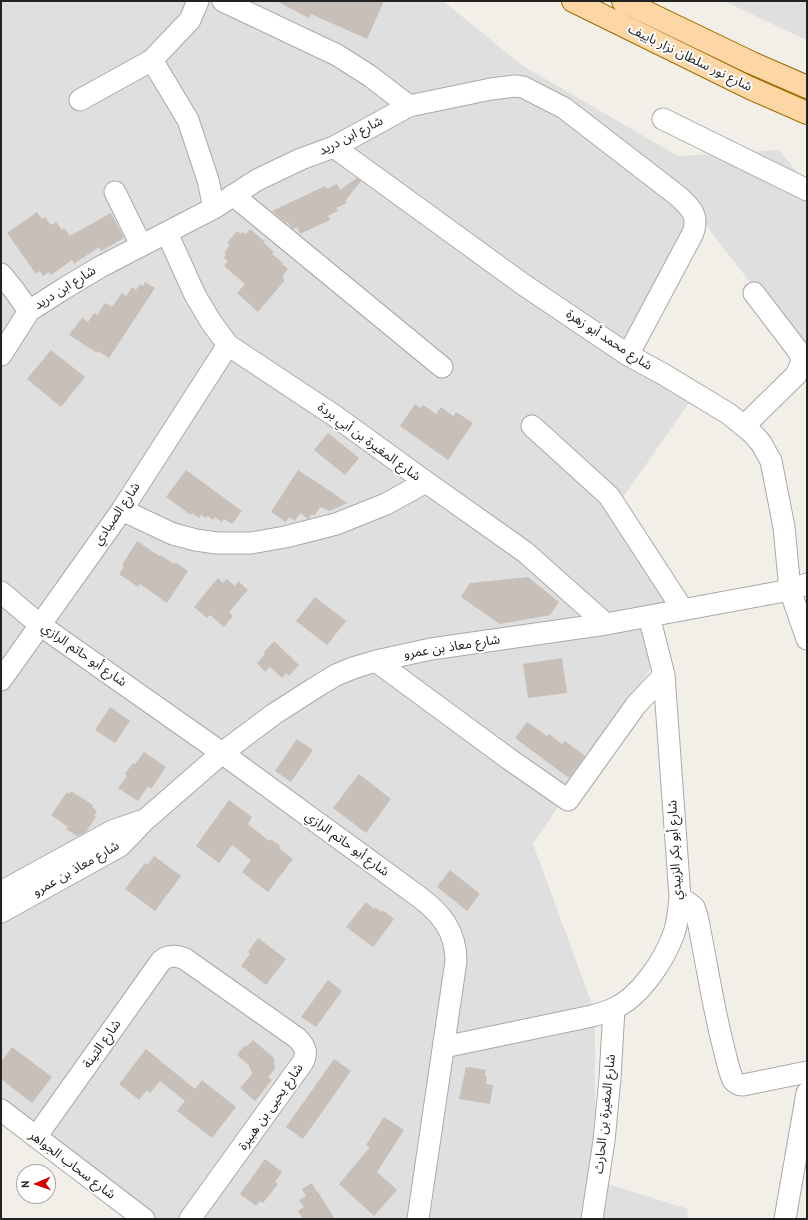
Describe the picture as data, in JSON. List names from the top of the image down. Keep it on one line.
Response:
{"streets":{"main road":["شارع نور سلطان نزار باييف"],"street":["شارع ابن دريد","شارع محمد أبو زهرة","شارع المغيرة بن أبي بردة","شارع الصيادي","شارع معاذ بن عمرو","شارع أبو حاتم الرازي","شارع أبو بكر الزبيدي","شارع التينة","شارع يحيى بن هبيرة","شارع المغيرة بن الحارث","شارع سحاب الجواهر"]},"crossings":[["شارع ابن دريد","شارع محمد أبو زهرة"],["شارع ابن دريد","شارع المغيرة بن أبي بردة"],["شارع محمد أبو زهرة","شارع معاذ بن عمرو"],["شارع المغيرة بن أبي بردة","شارع الصيادي"],["شارع المغيرة بن أبي بردة","شارع معاذ بن عمرو"],["شارع الصيادي","شارع أبو حاتم الرازي"],["شارع معاذ بن عمرو","شارع أبو حاتم الرازي"],["شارع معاذ بن عمرو","شارع أبو بكر الزبيدي"],["شارع أبو حاتم الرازي","شارع أبو بكر الزبيدي"],["شارع أبو بكر الزبيدي","شارع المغيرة بن الحارث"],["شارع التينة","شارع يحيى بن هبيرة"],["شارع التينة","شارع سحاب الجواهر"]],"north":"left"}
